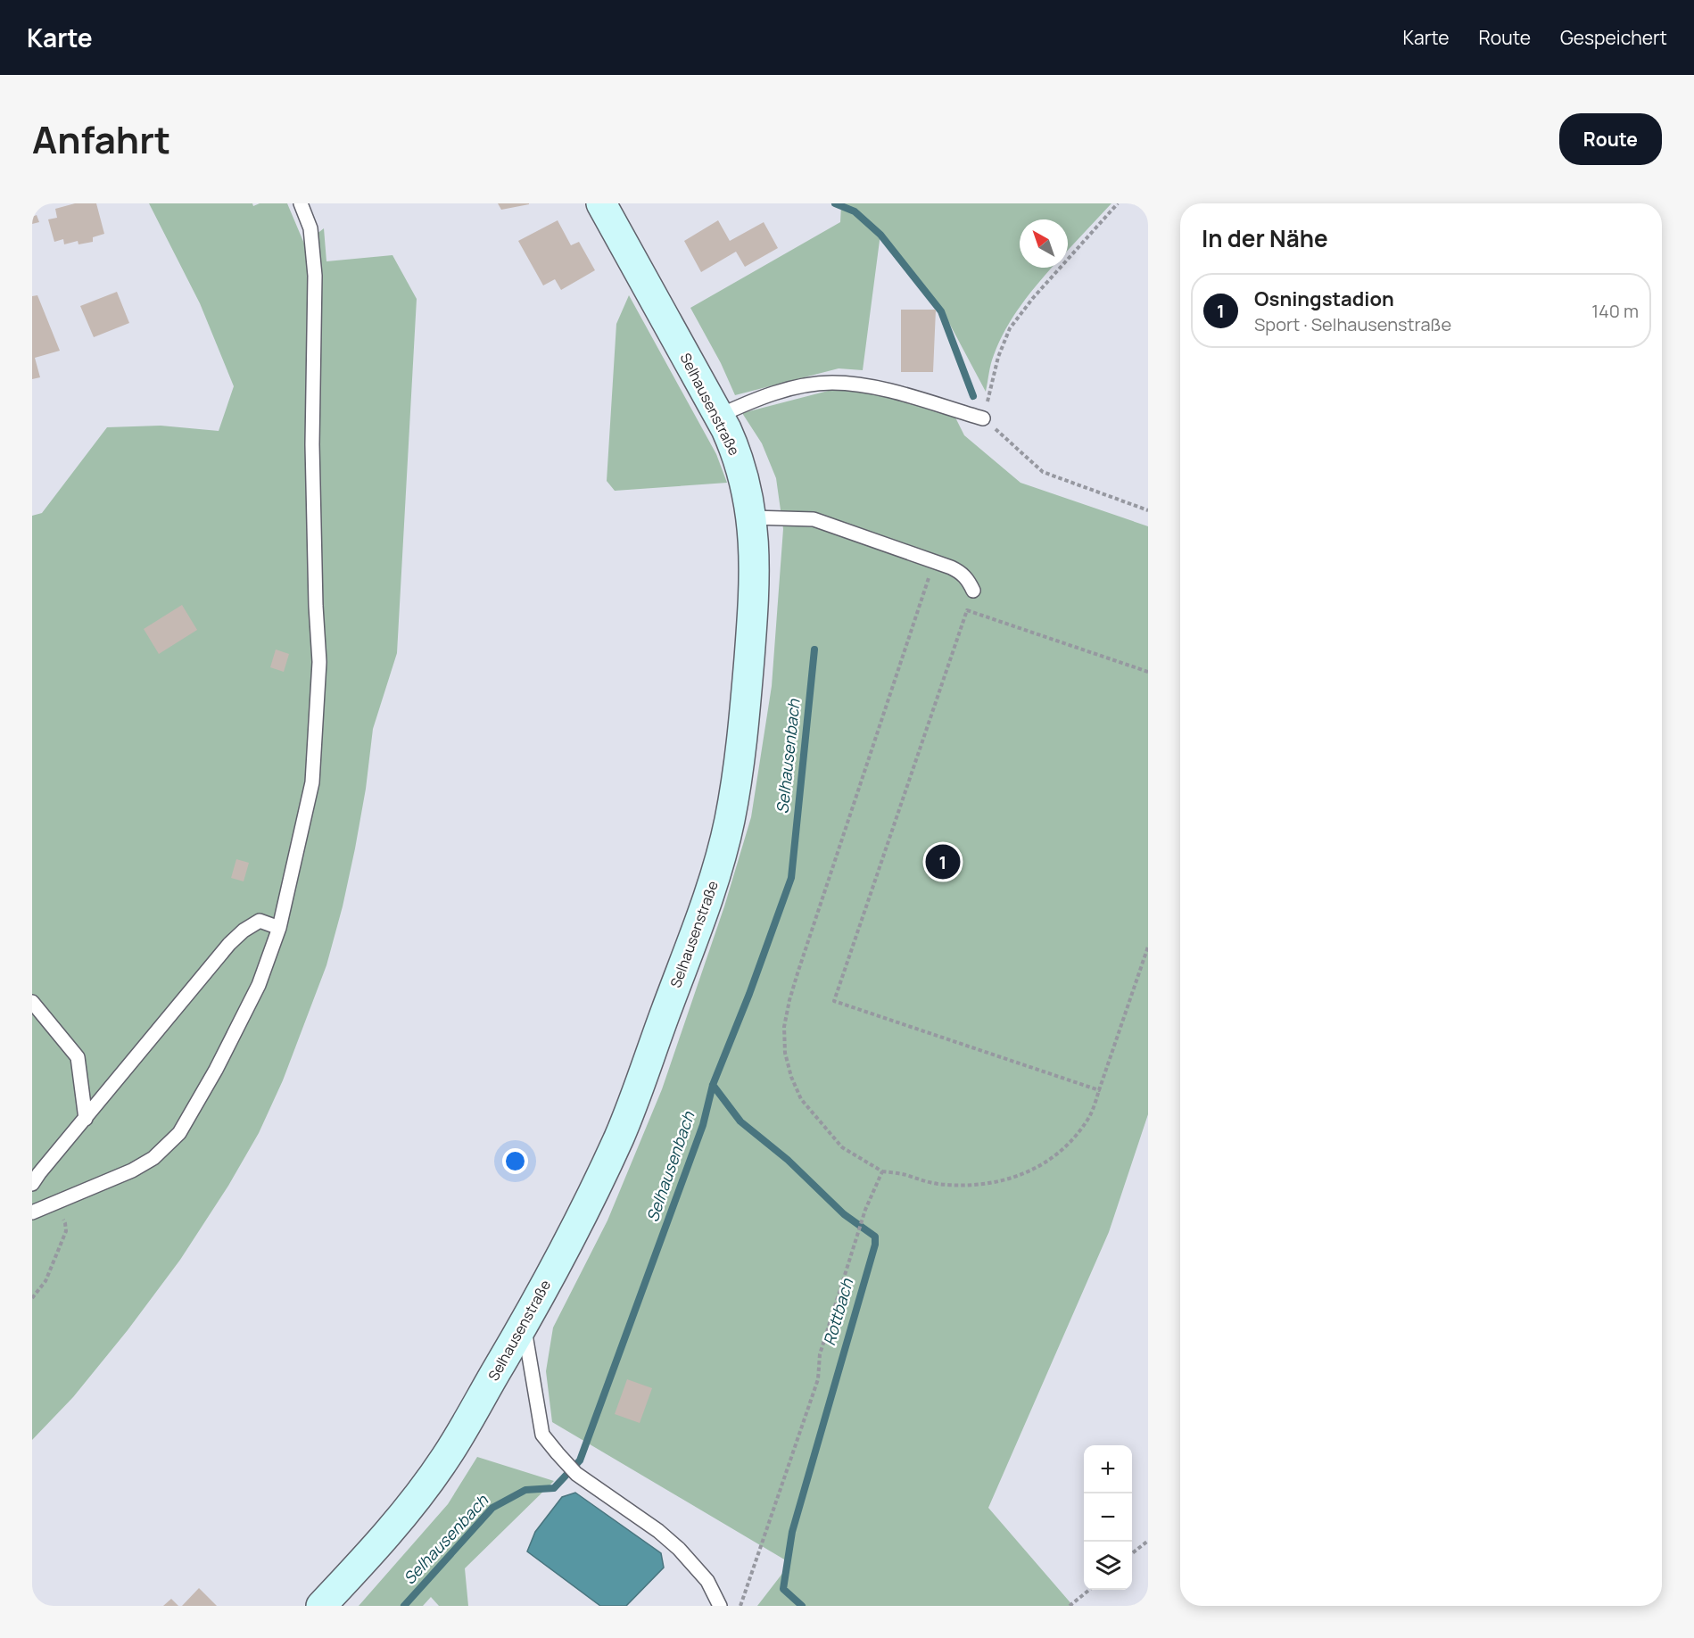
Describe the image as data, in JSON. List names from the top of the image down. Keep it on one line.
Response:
{"streets":{"street":["Selhausenstraße"]},"water":["Selhausenbach","Rottbach"],"north":"top left","page":{"header":"Karte","nav":["Karte","Route","Gespeichert"],"title":"Anfahrt","buttons":"Route","heading":"In der Nähe","list":[{"mark":"1","name":"Osningstadion","note":"Sport · Selhausenstraße","value":"140 m"}],"pins":"1","map_buttons":["+","−"]}}
